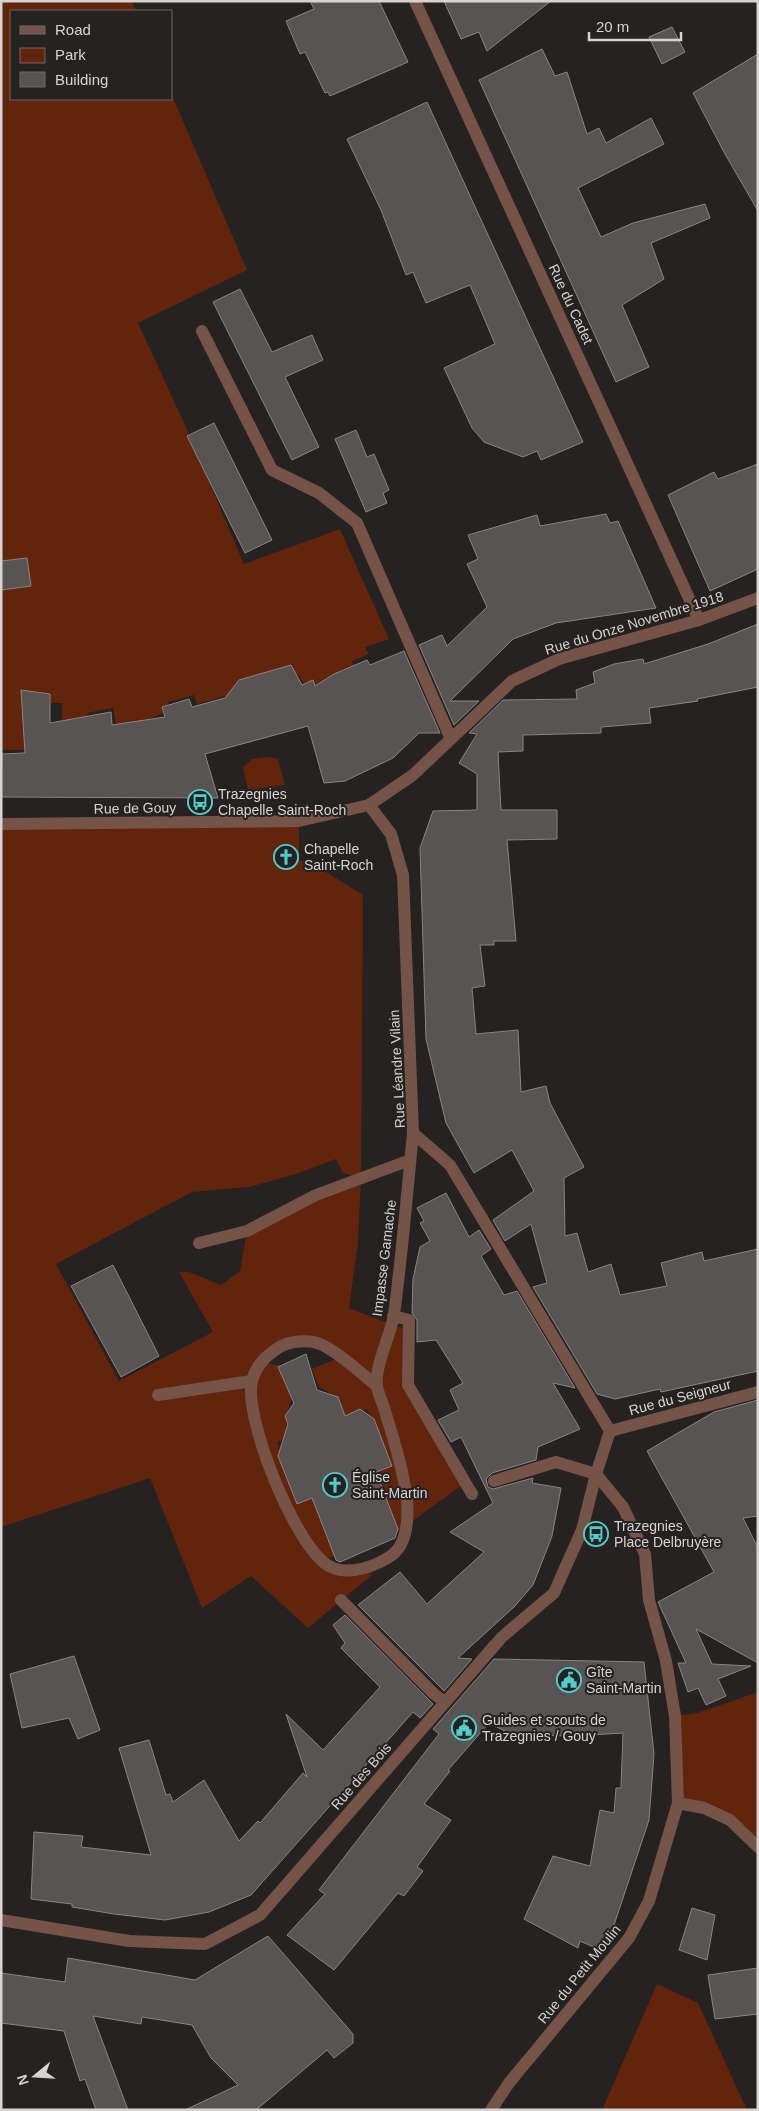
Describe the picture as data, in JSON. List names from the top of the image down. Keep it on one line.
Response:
{"streets":{"street":["Rue du Cadet","Rue du Onze Novembre 1918","Rue de Gouy","Rue Léandre Vilain","Impasse Gamache","Rue du Seigneur","Rue des Bois","Rue du Petit Moulin"]},"crossings":[["Rue du Cadet","Rue du Onze Novembre 1918"],["Rue du Onze Novembre 1918","Rue de Gouy"],["Rue du Onze Novembre 1918","Rue Léandre Vilain"],["Rue Léandre Vilain","Impasse Gamache"],["Rue Léandre Vilain","Rue du Seigneur"],["Rue Léandre Vilain","Rue des Bois"],["Rue du Seigneur","Rue des Bois"],["Rue des Bois","Rue du Petit Moulin"]],"places":{"bus stop":["Trazegnies Chapelle Saint-Roch","Trazegnies Place Delbruyère"],"church":["Chapelle Saint-Roch","Église Saint-Martin"],"public building":["Gîte Saint-Martin","Guides et scouts de Trazegnies / Gouy"]},"legend":["Road","Park","Building"],"scale_bar":"20 m","north":"left"}
